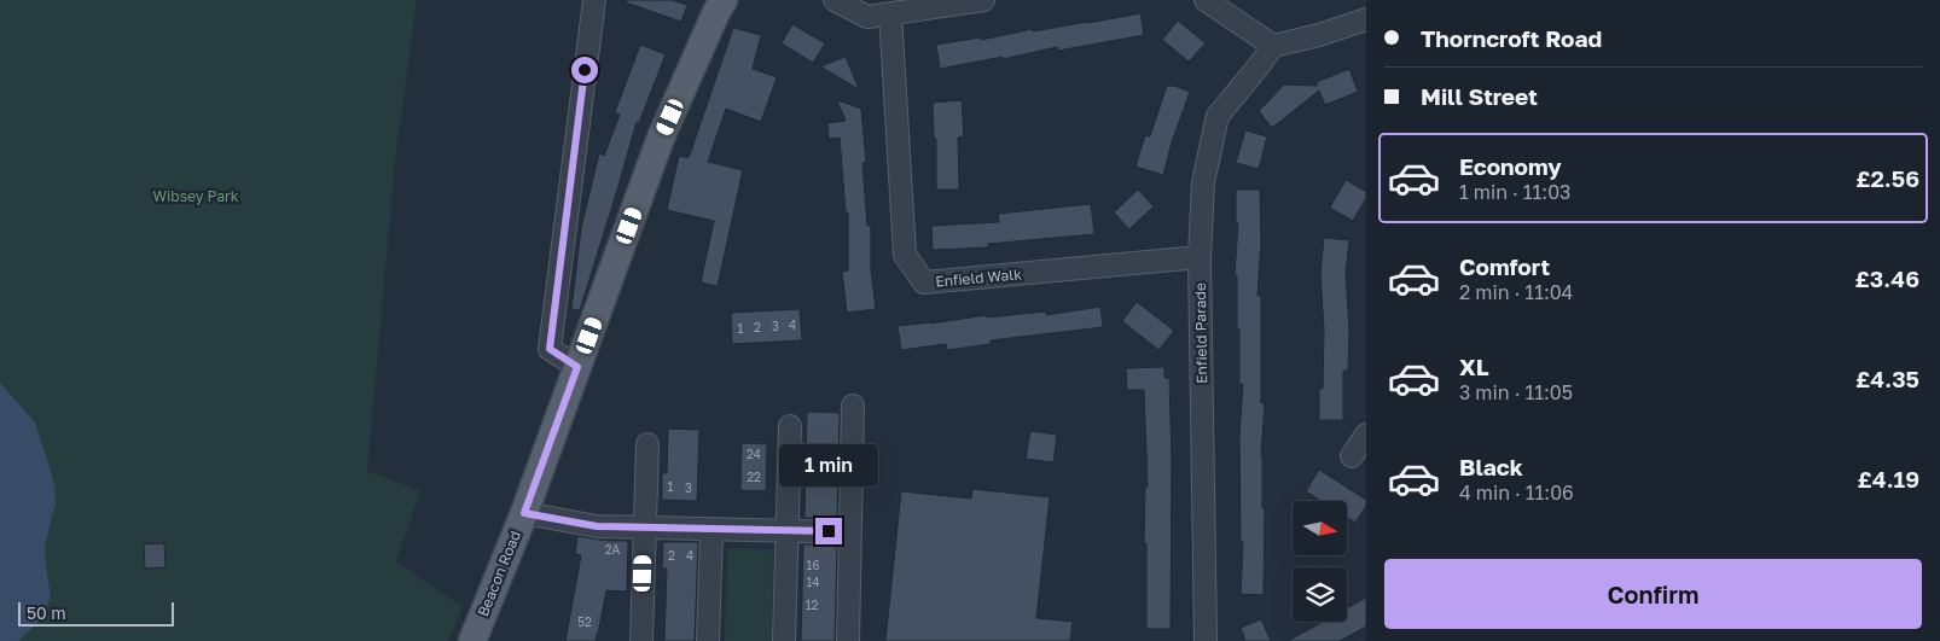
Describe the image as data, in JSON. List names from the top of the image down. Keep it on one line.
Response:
{"streets":{"main road":["Beacon Road"],"street":["Enfield Walk","Enfield Parade"]},"crossings":[["Enfield Walk","Enfield Parade"]],"parks":["Wibsey Park"],"house_numbers":["4","3","2","1","24","22","1","3","2A","2","4","16","14","12","52"],"scale_bar":"50 m","north":"right","page":{"banner":["Thorncroft Road","Mill Street"],"list":[{"name":"Economy","note":"1 min · 11:03","value":"£2.56"},{"name":"Comfort","note":"2 min · 11:04","value":"£3.46"},{"name":"XL","note":"3 min · 11:05","value":"£4.35"},{"name":"Black","note":"4 min · 11:06","value":"£4.19"}],"bubble":"1 min","buttons":"Confirm","scale":"50 m"}}
